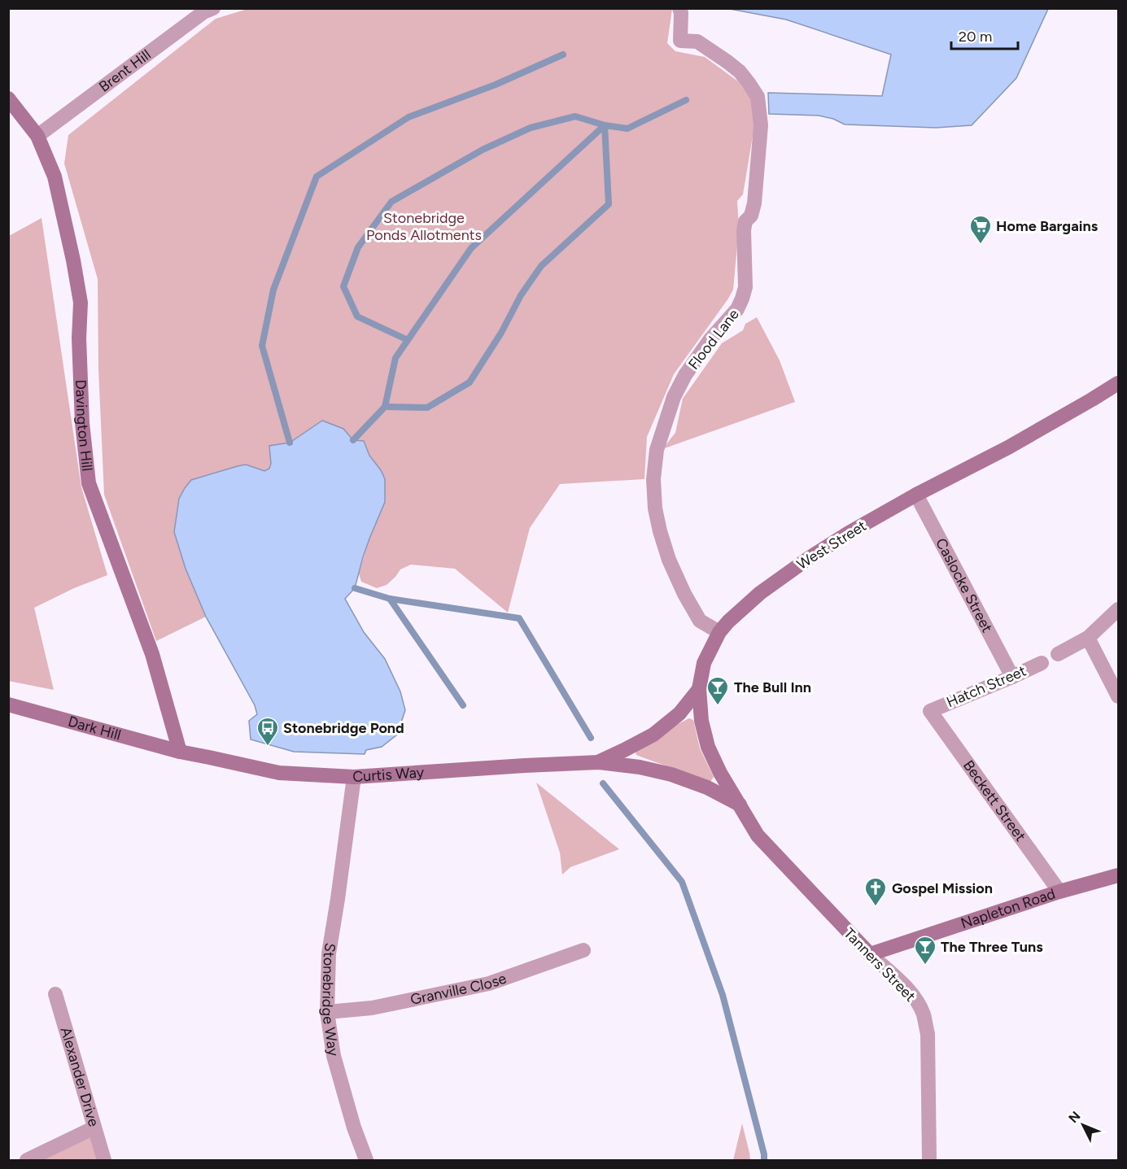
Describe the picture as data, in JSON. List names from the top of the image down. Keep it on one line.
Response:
{"streets":{"street":["Brent Hill","Flood Lane","Davington Hill","West Street","Caslocke Street","Hatch Street","Dark Hill","Curtis Way","Beckett Street","Napleton Road","Tanners Street","Granville Close","Stonebridge Way","Alexander Drive"]},"crossings":[["Brent Hill","Davington Hill"],["Flood Lane","West Street"],["Davington Hill","Dark Hill"],["Davington Hill","Curtis Way"],["West Street","Caslocke Street"],["West Street","Tanners Street"],["Caslocke Street","Hatch Street"],["Hatch Street","Beckett Street"],["Dark Hill","Curtis Way"],["Curtis Way","Stonebridge Way"],["Beckett Street","Napleton Road"],["Napleton Road","Tanners Street"],["Granville Close","Stonebridge Way"]],"parks":["Stonebridge Ponds Allotments"],"places":{"supermarket":["Home Bargains"],"bar":["The Bull Inn","The Three Tuns"],"bus stop":["Stonebridge Pond"],"church":["Gospel Mission"]},"scale_bar":"20 m","north":"top left"}
